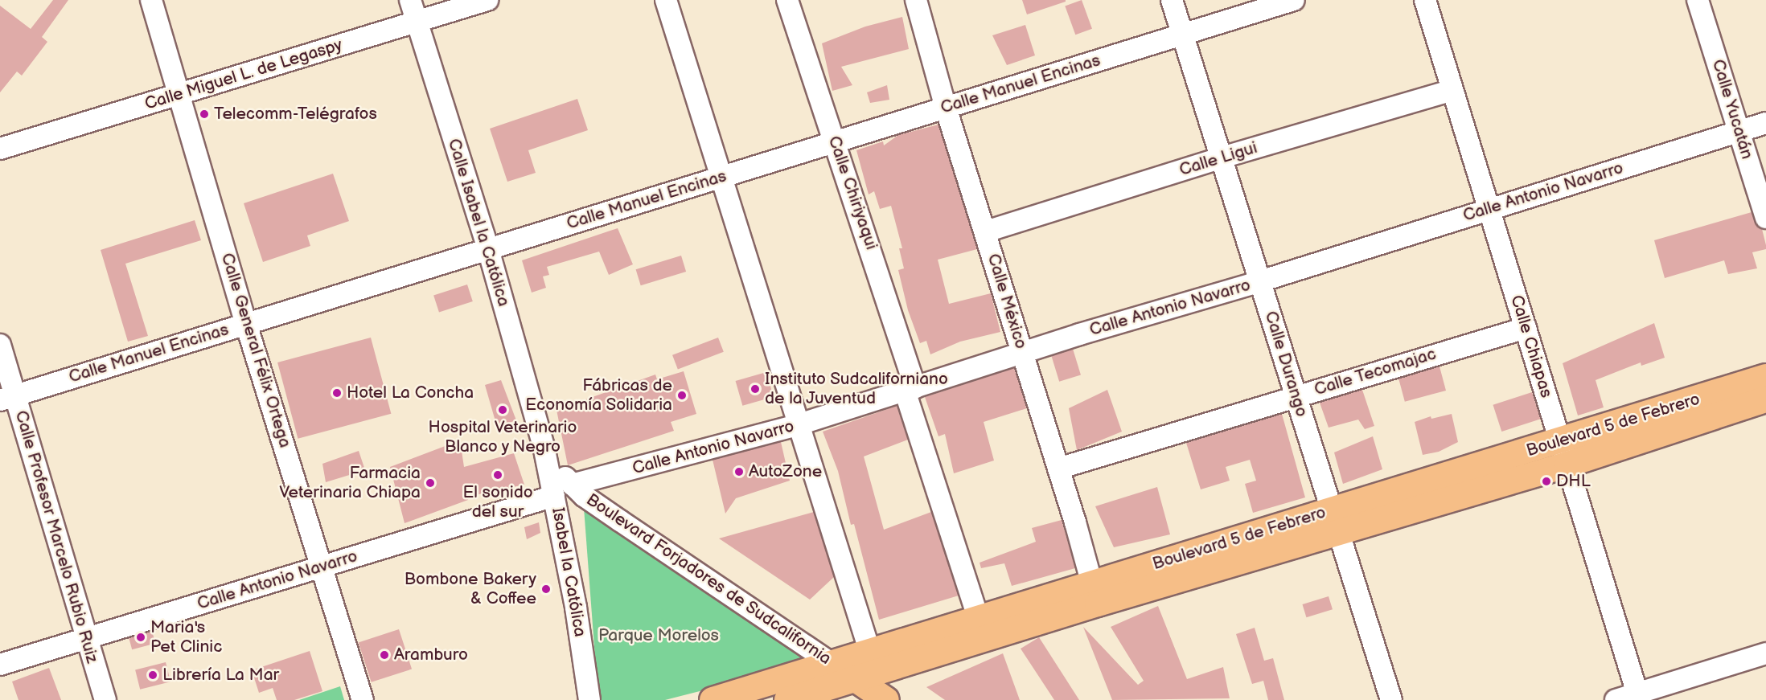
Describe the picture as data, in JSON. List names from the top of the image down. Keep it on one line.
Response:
{"streets":{"main road":["Boulevard 5 de Febrero","Boulevard Forjadores de Sudcalifornia"],"street":["Calle Miguel L. de Legaspy","Calle Manuel Encinas","Calle Yucatán","Calle Ligui","Calle Antonio Navarro","Calle Chiriyaqui","Calle Isabel la Católica","Calle México","Calle Chiapas","Calle General Félix Ortega","Calle Durango","Calle Tecomajac","Calle Profesor Marcelo Rubio Ruiz","Isabel la Católica"]},"crossings":[["Calle Miguel L. de Legaspy","Calle Isabel la Católica"],["Calle Miguel L. de Legaspy","Calle General Félix Ortega"],["Calle Manuel Encinas","Calle Chiriyaqui"],["Calle Manuel Encinas","Calle Isabel la Católica"],["Calle Manuel Encinas","Calle México"],["Calle Manuel Encinas","Calle General Félix Ortega"],["Calle Manuel Encinas","Calle Durango"],["Calle Manuel Encinas","Calle Profesor Marcelo Rubio Ruiz"],["Calle Yucatán","Calle Antonio Navarro"],["Calle Ligui","Calle México"],["Calle Ligui","Calle Chiapas"],["Calle Ligui","Calle Durango"],["Calle Antonio Navarro","Calle Chiriyaqui"],["Calle Antonio Navarro","Calle México"],["Calle Antonio Navarro","Calle Chiapas"],["Calle Antonio Navarro","Calle General Félix Ortega"],["Calle Antonio Navarro","Calle Durango"],["Calle Antonio Navarro","Calle Profesor Marcelo Rubio Ruiz"],["Calle Antonio Navarro","Isabel la Católica"],["Calle Antonio Navarro","Boulevard Forjadores de Sudcalifornia"],["Calle Chiriyaqui","Boulevard 5 de Febrero"],["Calle Isabel la Católica","Isabel la Católica"],["Calle Isabel la Católica","Boulevard Forjadores de Sudcalifornia"],["Calle México","Calle Tecomajac"],["Calle México","Boulevard 5 de Febrero"],["Calle Chiapas","Calle Tecomajac"],["Calle Chiapas","Boulevard 5 de Febrero"],["Calle Durango","Calle Tecomajac"],["Calle Durango","Boulevard 5 de Febrero"],["Boulevard 5 de Febrero","Boulevard Forjadores de Sudcalifornia"],["Isabel la Católica","Boulevard Forjadores de Sudcalifornia"]],"parks":["Parque Morelos"],"places":["Telecomm-Telégrafos","Instituto Sudcaliforniano de la Juventud","Hotel La Concha","Fábricas de Economía Solidaria","Hospital Veterinario Blanco y Negro","AutoZone","El sonido del sur","DHL","Farmacia Veterinaria Chiapa","Bombone Bakery & Coffee","Maria's Pet Clinic","Aramburo","Librería La Mar"]}
